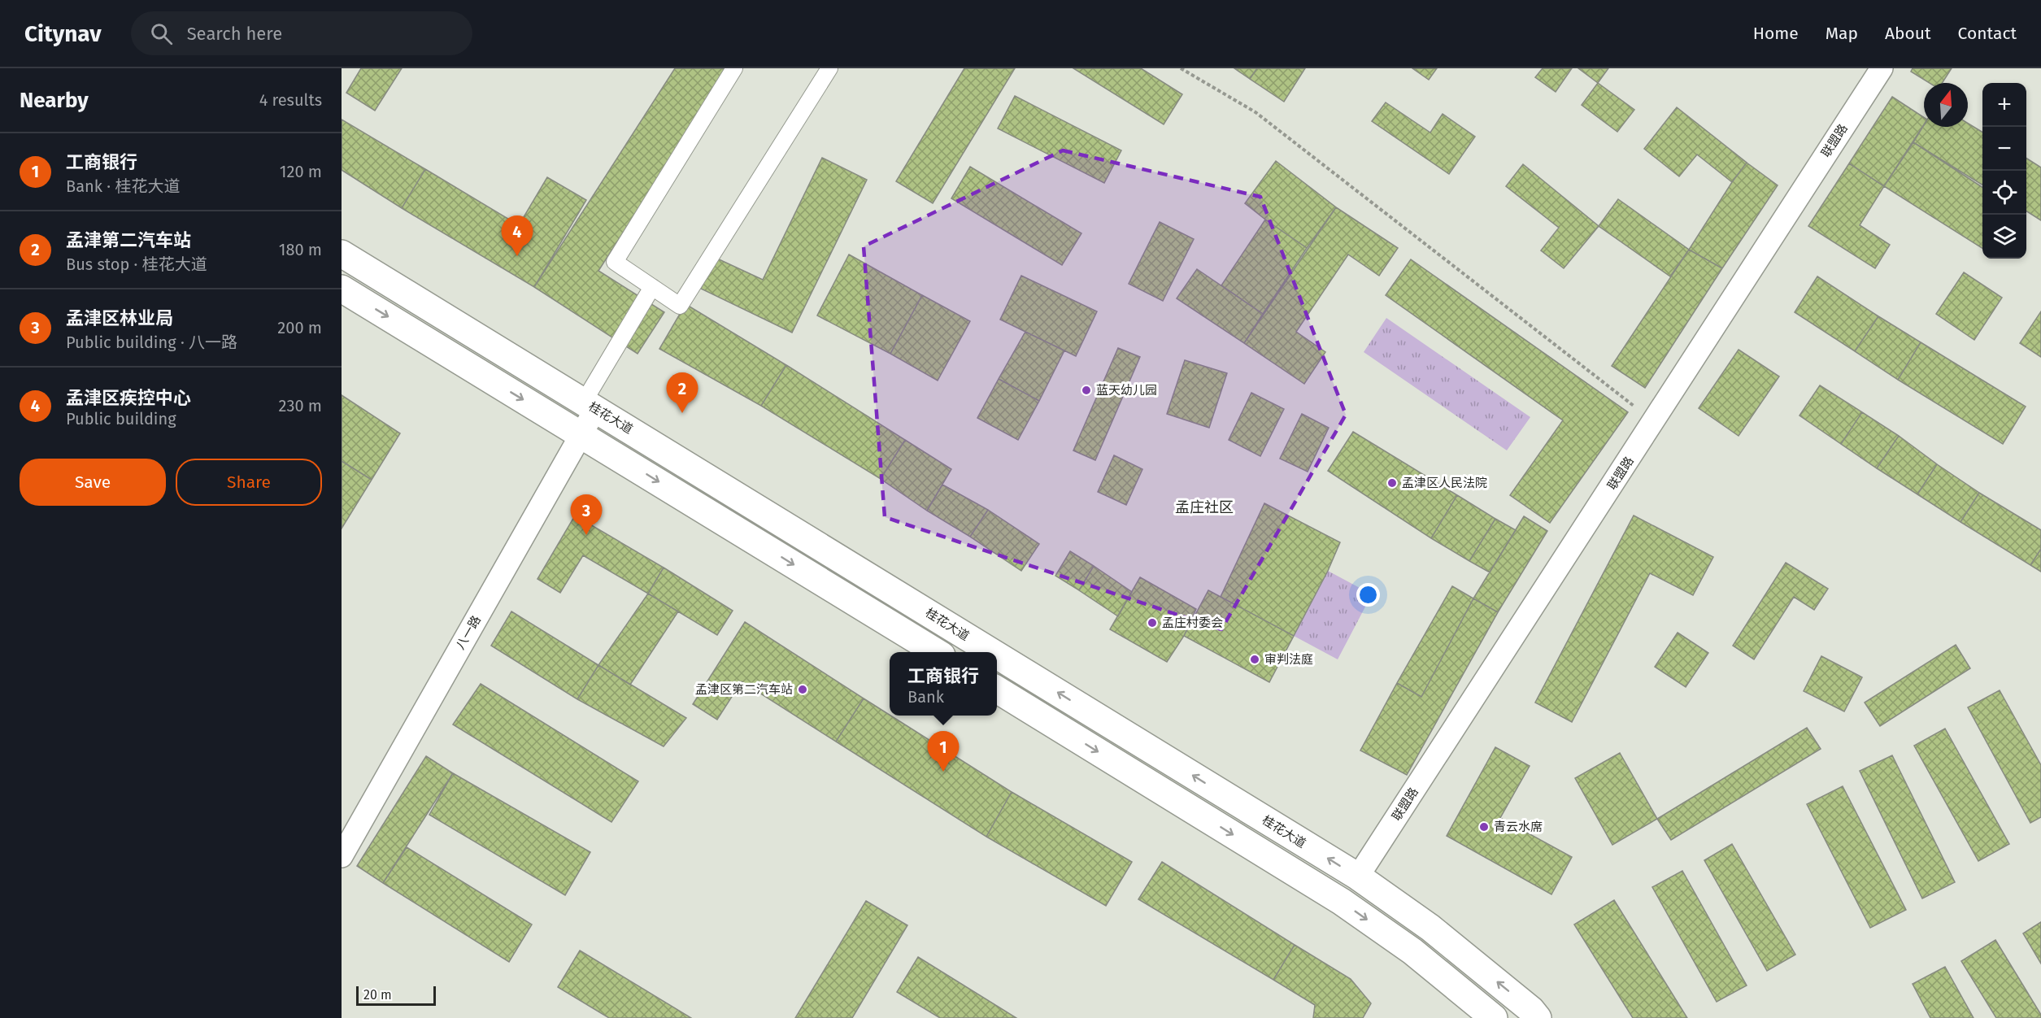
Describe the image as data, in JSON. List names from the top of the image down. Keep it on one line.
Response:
{"streets":{"main road":["桂花大道"],"street":["联盟路","八一路"]},"crossings":[["联盟路","桂花大道"],["桂花大道","八一路"]],"districts":["孟庄社区"],"places":["蓝天幼儿园","孟津区人民法院","孟庄村委会","审判法庭","孟津区第二汽车站","青云水席"],"scale_bar":"20 m","north":"top","page":{"header":"Citynav","search":"Search here","nav":["Home","Map","About","Contact"],"heading":["Nearby","4 results"],"map_buttons":["+","−"],"list":[{"mark":"1","name":"工商银行","note":"Bank · 桂花大道","value":"120 m"},{"mark":"2","name":"孟津第二汽车站","note":"Bus stop · 桂花大道","value":"180 m"},{"mark":"3","name":"孟津区林业局","note":"Public building · 八一路","value":"200 m"},{"mark":"4","name":"孟津区疾控中心","note":"Public building","value":"230 m"}],"pins":["4","2","3","1"],"buttons":["Save","Share"],"popup":["工商银行","Bank"],"scale":"20 m"}}
